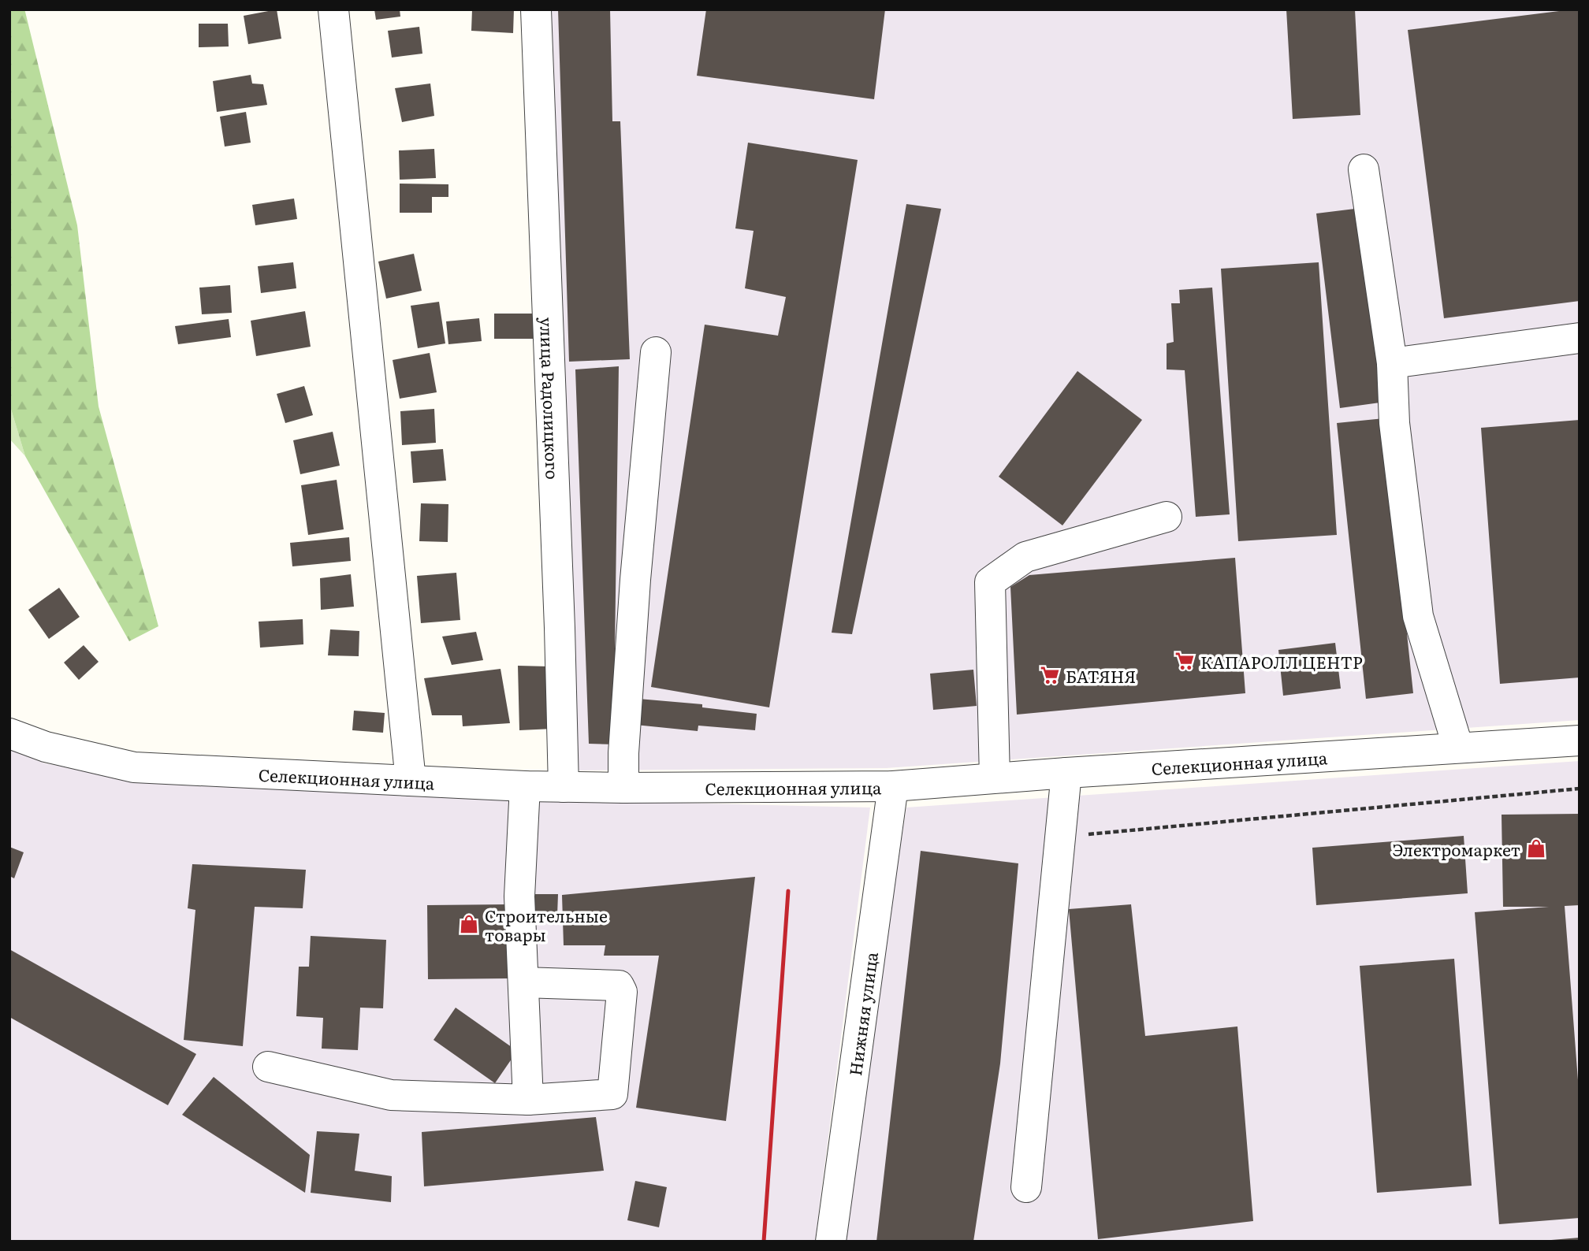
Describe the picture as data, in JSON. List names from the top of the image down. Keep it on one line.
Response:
{"streets":{"street":["улица Радолицкого","Селекционная улица","Нижняя улица"]},"crossings":[["улица Радолицкого","Селекционная улица"],["Селекционная улица","Нижняя улица"]],"places":{"supermarket":["КАПАРОЛЛ ЦЕНТР","БАТЯНЯ"],"shop":["Электромаркет","Строительные товары"]}}
